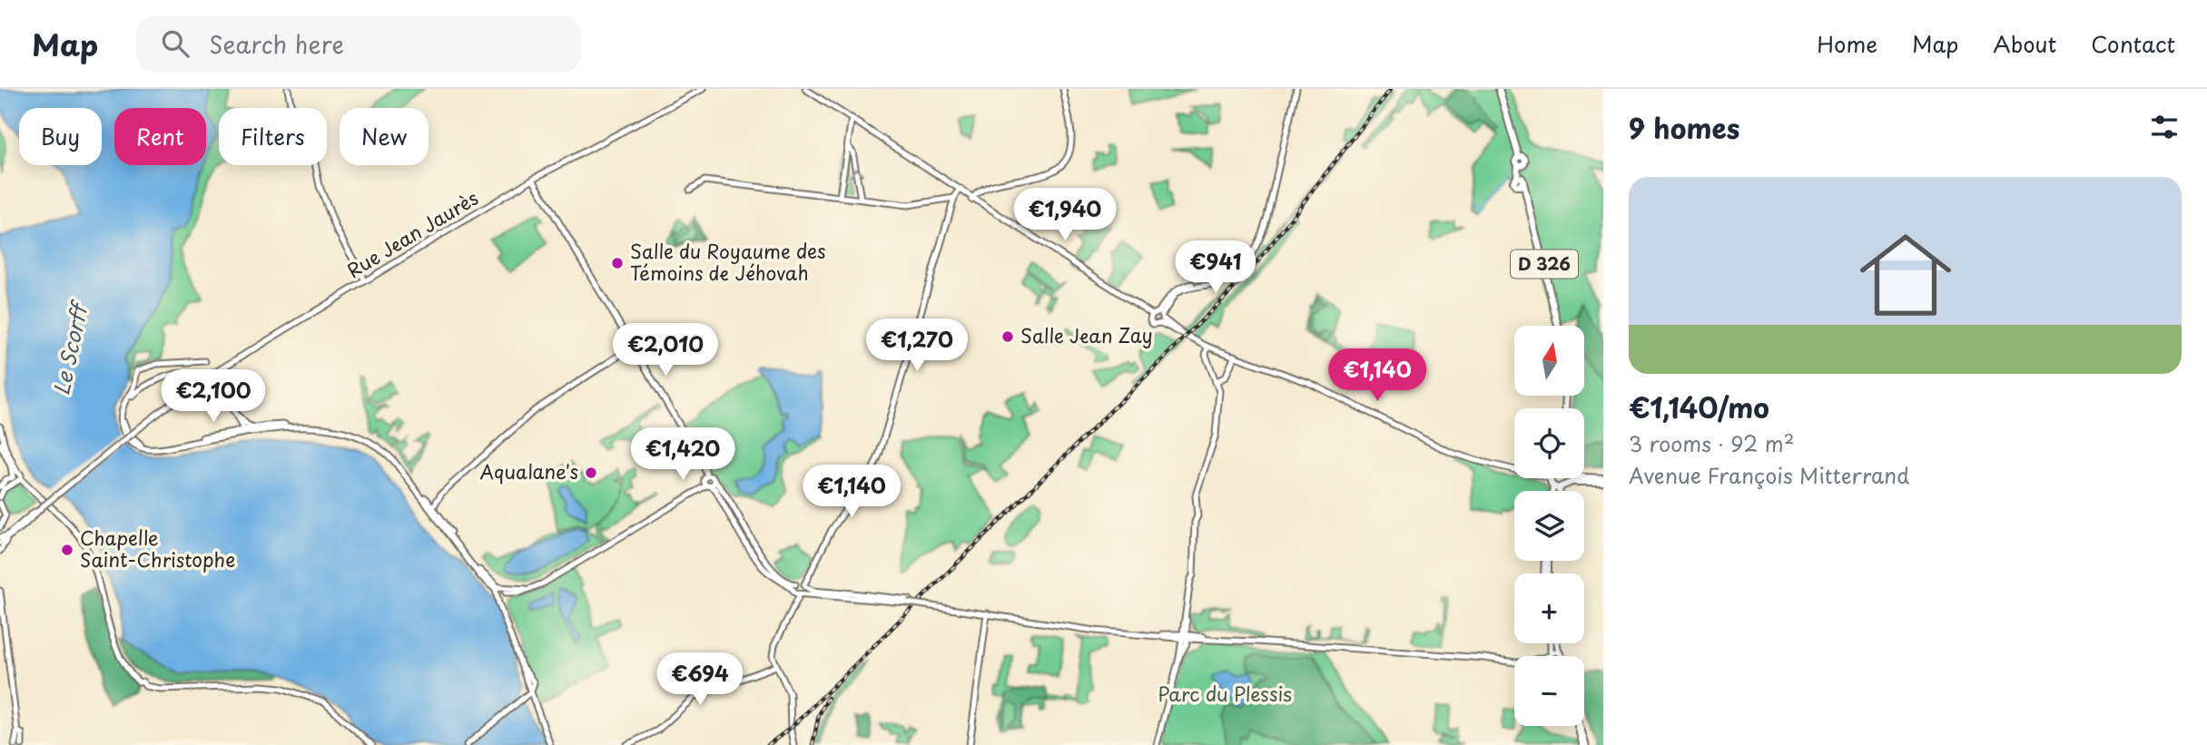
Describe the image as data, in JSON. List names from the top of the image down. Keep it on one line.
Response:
{"streets":{"main road":["Rue Jean Jaurès","D 326"]},"water":["Le Scorff"],"parks":["Parc du Plessis"],"places":["Salle du Royaume des Témoins de Jéhovah","Salle Jean Zay","Aqualane's","Chapelle Saint-Christophe"],"north":"top","page":{"header":"Map","search":"Search here","nav":["Home","Map","About","Contact"],"heading":"9 homes","chip":["Buy","Rent","Filters","New"],"list":[{"name":"€1,140/mo","note":"3 rooms · 92 m² · Avenue François Mitterrand"}],"price":["€1,940","€941","€1,270","€2,010","€1,140","€2,100","€1,420","€1,140","€694"],"map_buttons":["+","−"]}}
